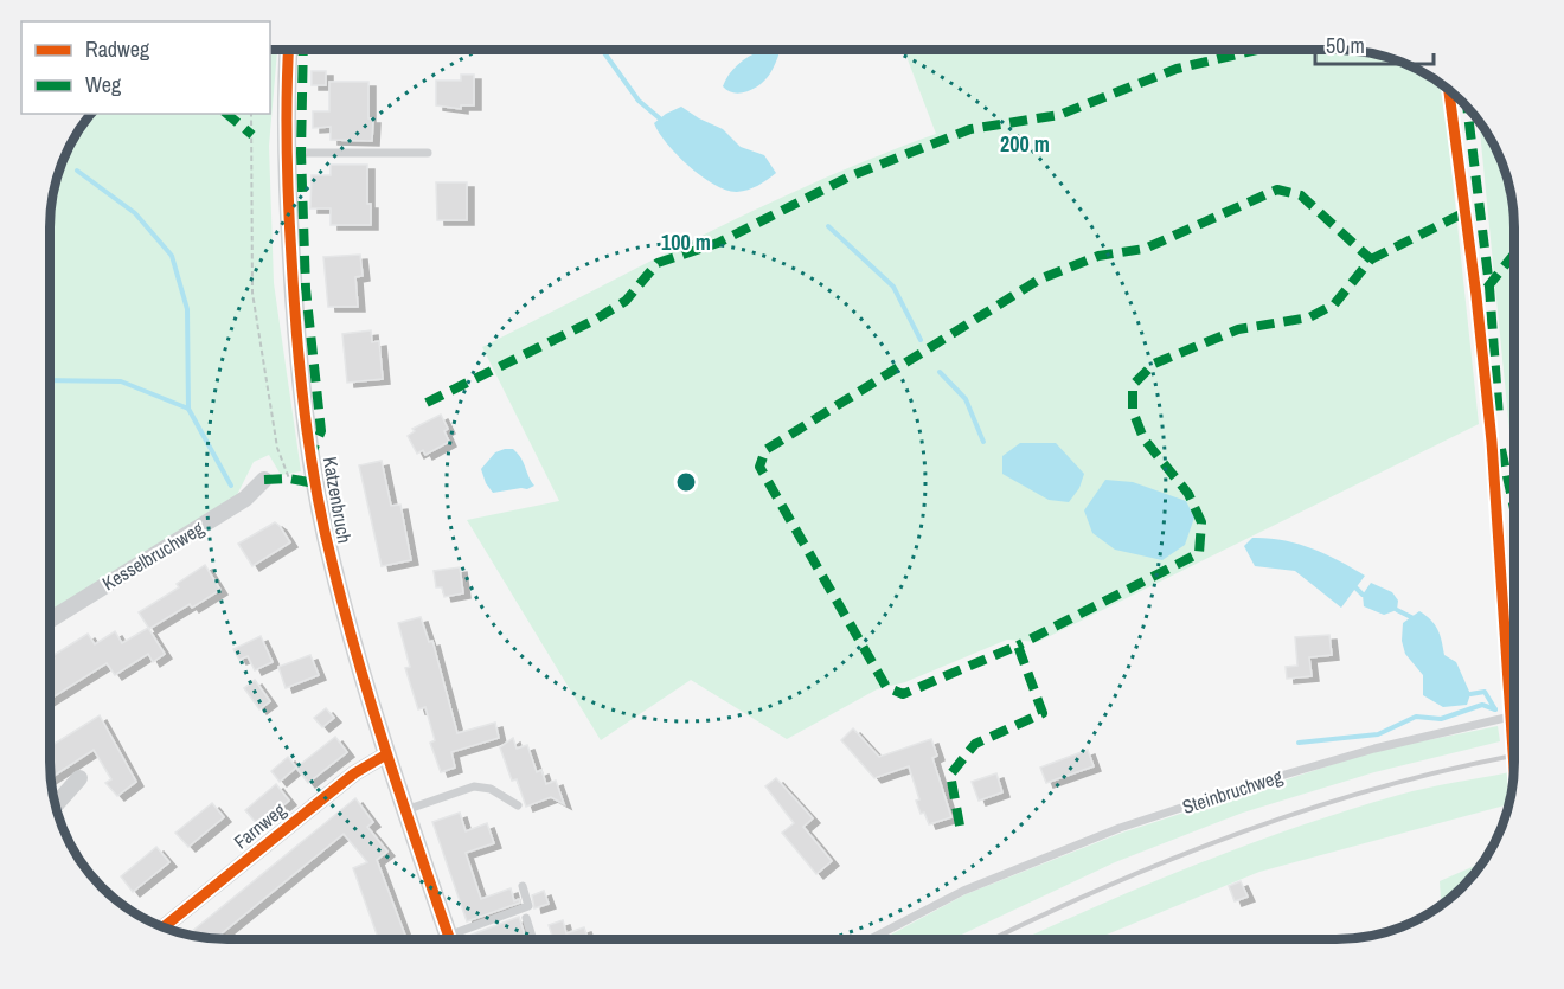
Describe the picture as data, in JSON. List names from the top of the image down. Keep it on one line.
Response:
{"streets":{"street":["Katzenbruch","Kesselbruchweg","Farnweg"],"lane":["Steinbruchweg"]},"crossings":[["Katzenbruch","Farnweg"]],"legend":["Radweg","Weg"],"scale_bar":"50 m","rings":["200 m","100 m"]}
